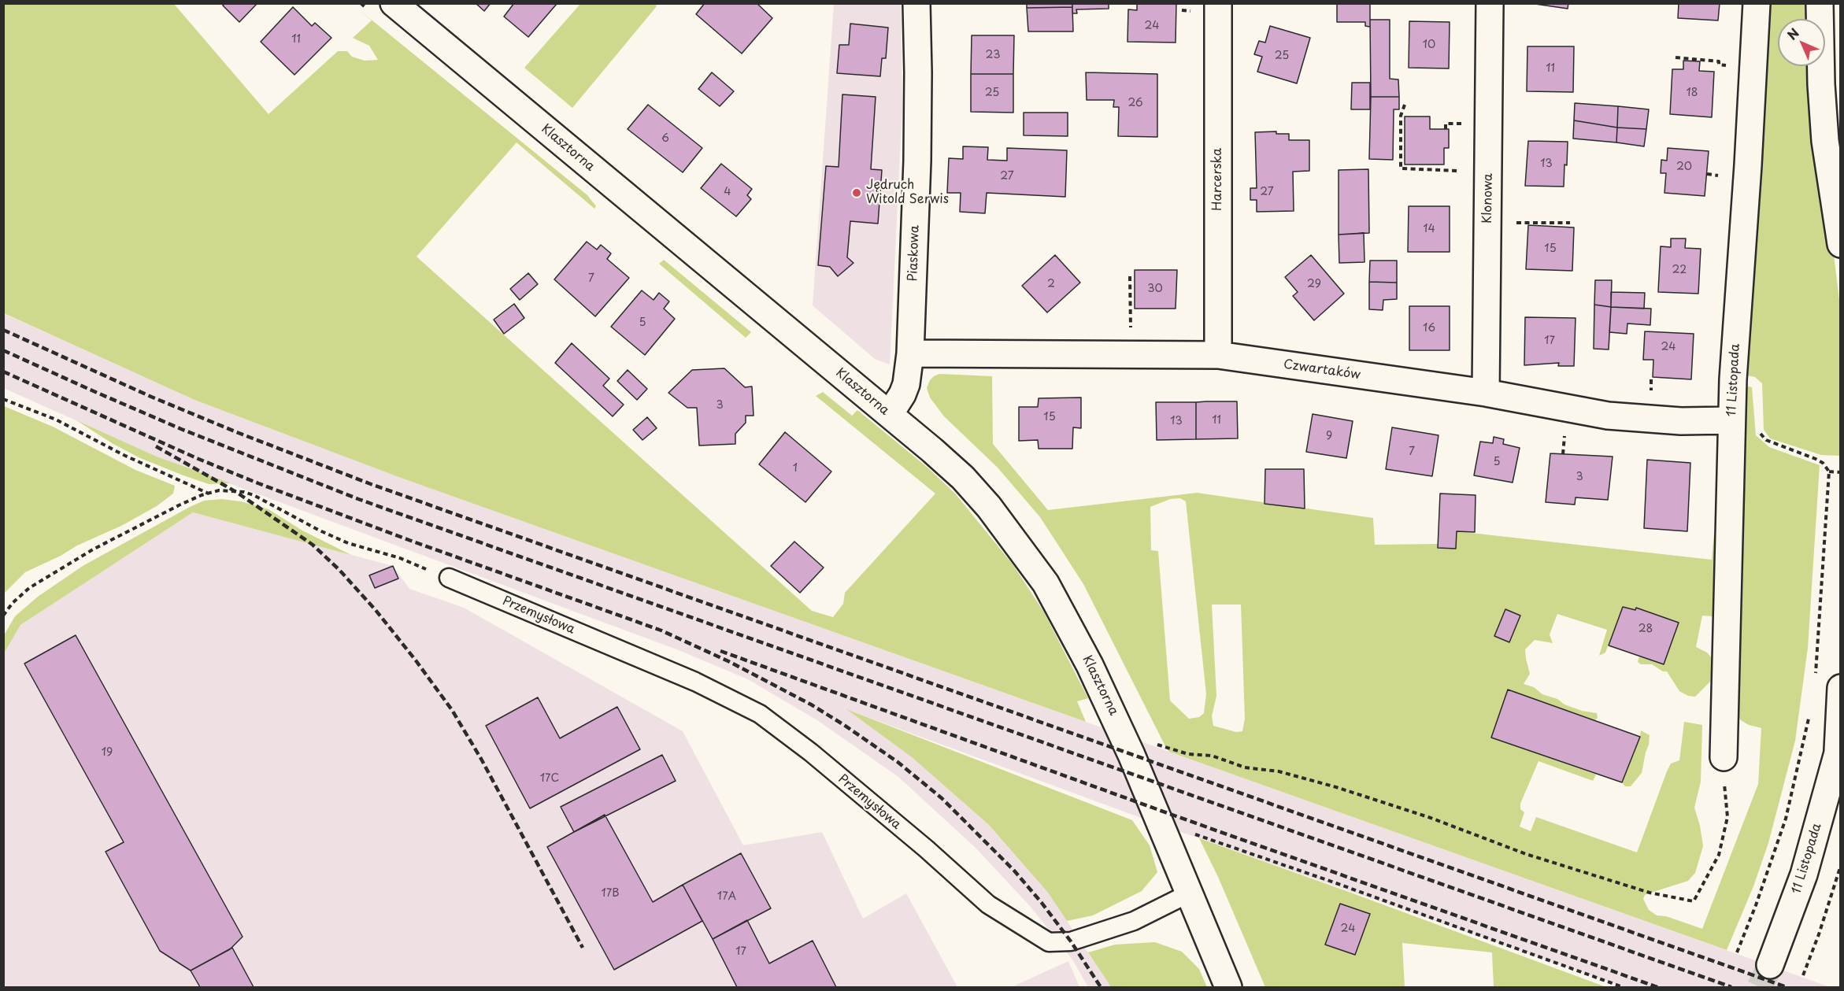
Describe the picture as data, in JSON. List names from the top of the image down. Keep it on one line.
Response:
{"streets":{"street":["Klasztorna","Harcerska","Klonowa","Piaskowa","Czwartaków","11 Listopada"],"lane":["Przemysłowa"]},"crossings":[["Klasztorna","Piaskowa"],["Klasztorna","Przemysłowa"],["Harcerska","Czwartaków"],["Klonowa","Czwartaków"],["Piaskowa","Czwartaków"],["Czwartaków","11 Listopada"]],"places":["Jędruch Witold Serwis"],"house_numbers":["24","11","10","23","25","11","25","18","26","6","13","20","27","4","27","14","15","22","7","2","29","30","5","16","17","24","3","15","11","13","9","7","5","1","3","28","19","17C","17B","17A","24","17"],"north":"top left"}
